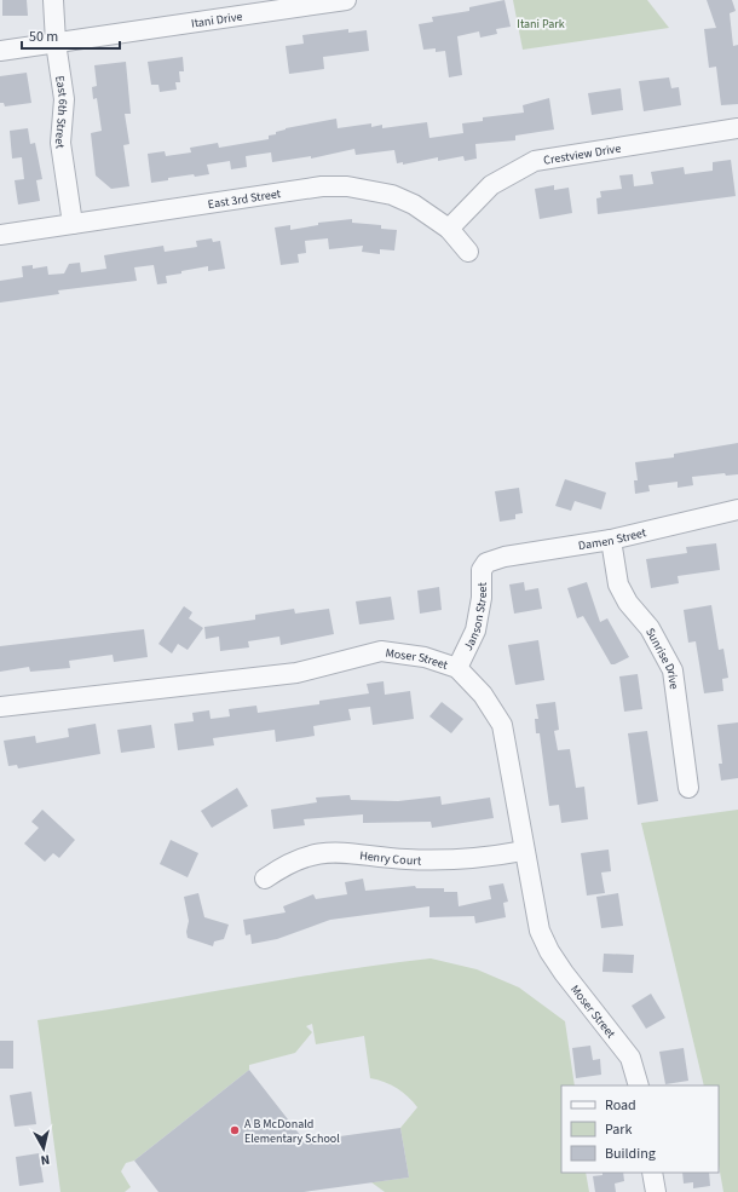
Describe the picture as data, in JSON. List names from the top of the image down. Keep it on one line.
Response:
{"streets":{"street":["Itani Drive","East 6th Street","Crestview Drive","East 3rd Street","Damen Street","Janson Street","Moser Street","Sunrise Drive","Henry Court"]},"crossings":[["Itani Drive","East 6th Street"],["East 6th Street","East 3rd Street"],["Crestview Drive","East 3rd Street"],["Damen Street","Janson Street"],["Damen Street","Sunrise Drive"],["Janson Street","Moser Street"],["Moser Street","Henry Court"]],"parks":["Itani Park"],"places":["A B McDonald Elementary School"],"legend":["Road","Park","Building"],"scale_bar":"50 m","north":"bottom"}
